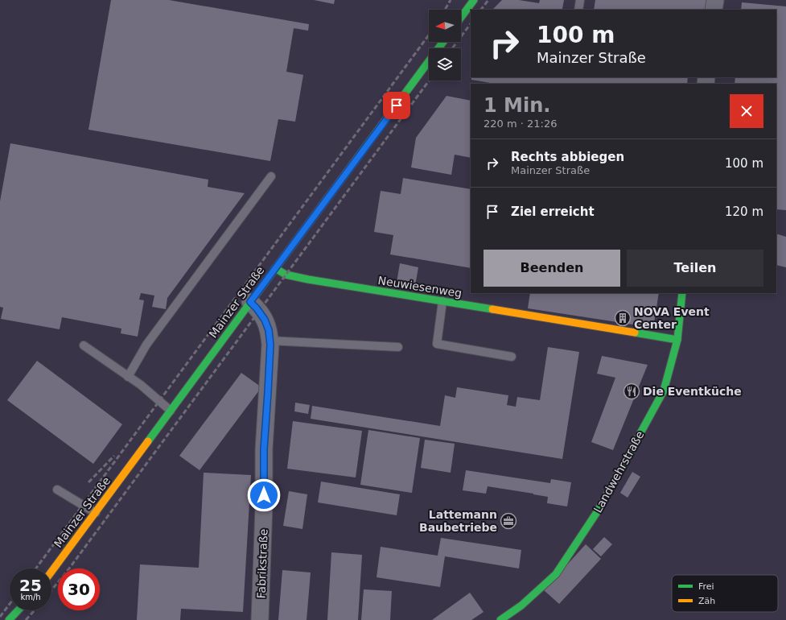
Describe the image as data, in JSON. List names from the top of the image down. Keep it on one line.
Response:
{"streets":{"street":["Neuwiesenweg","Mainzer Straße","Landwehrstraße","Fabrikstraße"]},"crossings":[["Neuwiesenweg","Mainzer Straße"],["Neuwiesenweg","Landwehrstraße"],["Mainzer Straße","Fabrikstraße"]],"places":{"building":["NOVA Event Center"],"restaurant":["Die Eventküche"],"office":["Lattemann Baubetriebe"]},"legend":["Frei","Zäh"],"north":"left","page":{"turn":["100 m","Mainzer Straße"],"heading":["1 Min.","220 m · 21:26"],"list":[{"name":"Rechts abbiegen","note":"Mainzer Straße","value":"100 m"},{"name":"Ziel erreicht","value":"120 m"}],"buttons":["Beenden","Teilen"],"speed":"25 km/h","limit":"30"}}
